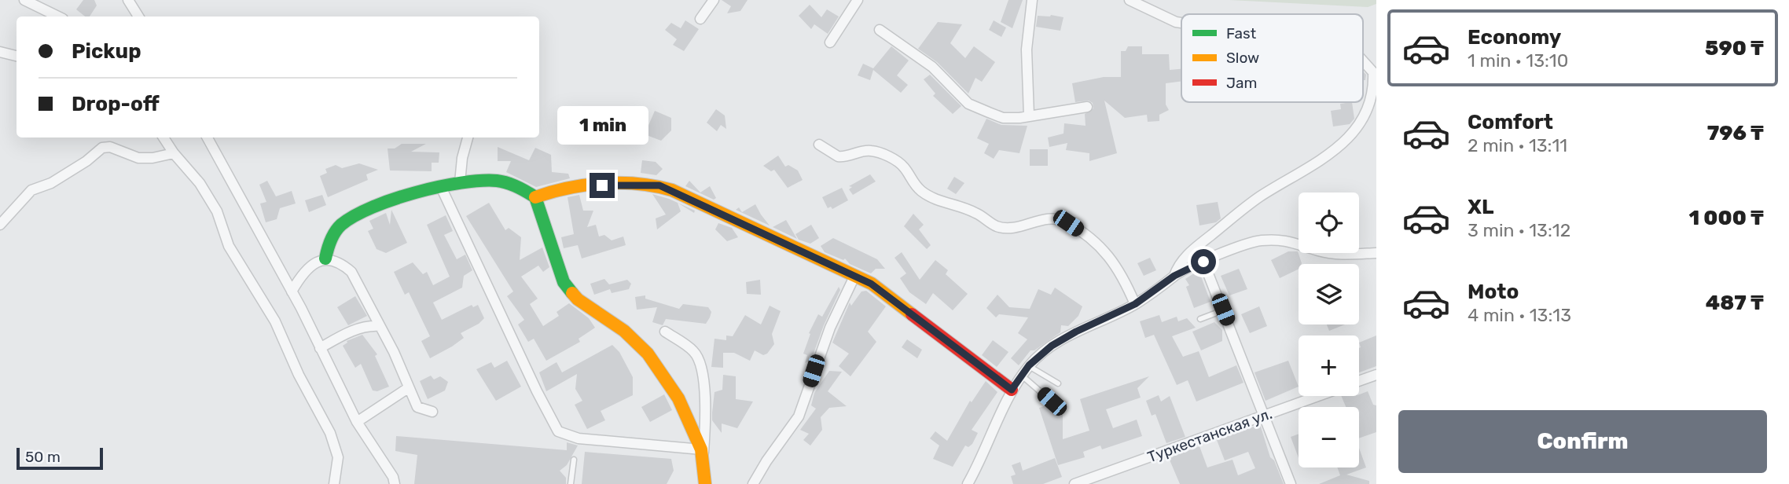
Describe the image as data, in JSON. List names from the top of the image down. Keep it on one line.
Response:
{"streets":{"street":["Туркестанская ул."]},"legend":["Fast","Slow","Jam"],"scale_bar":"50 m","page":{"list":[{"name":"Economy","note":"1 min · 13:10","value":"590 ₸"},{"name":"Comfort","note":"2 min · 13:11","value":"796 ₸"},{"name":"XL","note":"3 min · 13:12","value":"1 000 ₸"},{"name":"Moto","note":"4 min · 13:13","value":"487 ₸"}],"banner":["Pickup","Drop-off"],"bubble":"1 min","map_buttons":["+","−"],"buttons":"Confirm","scale":"50 m"}}
